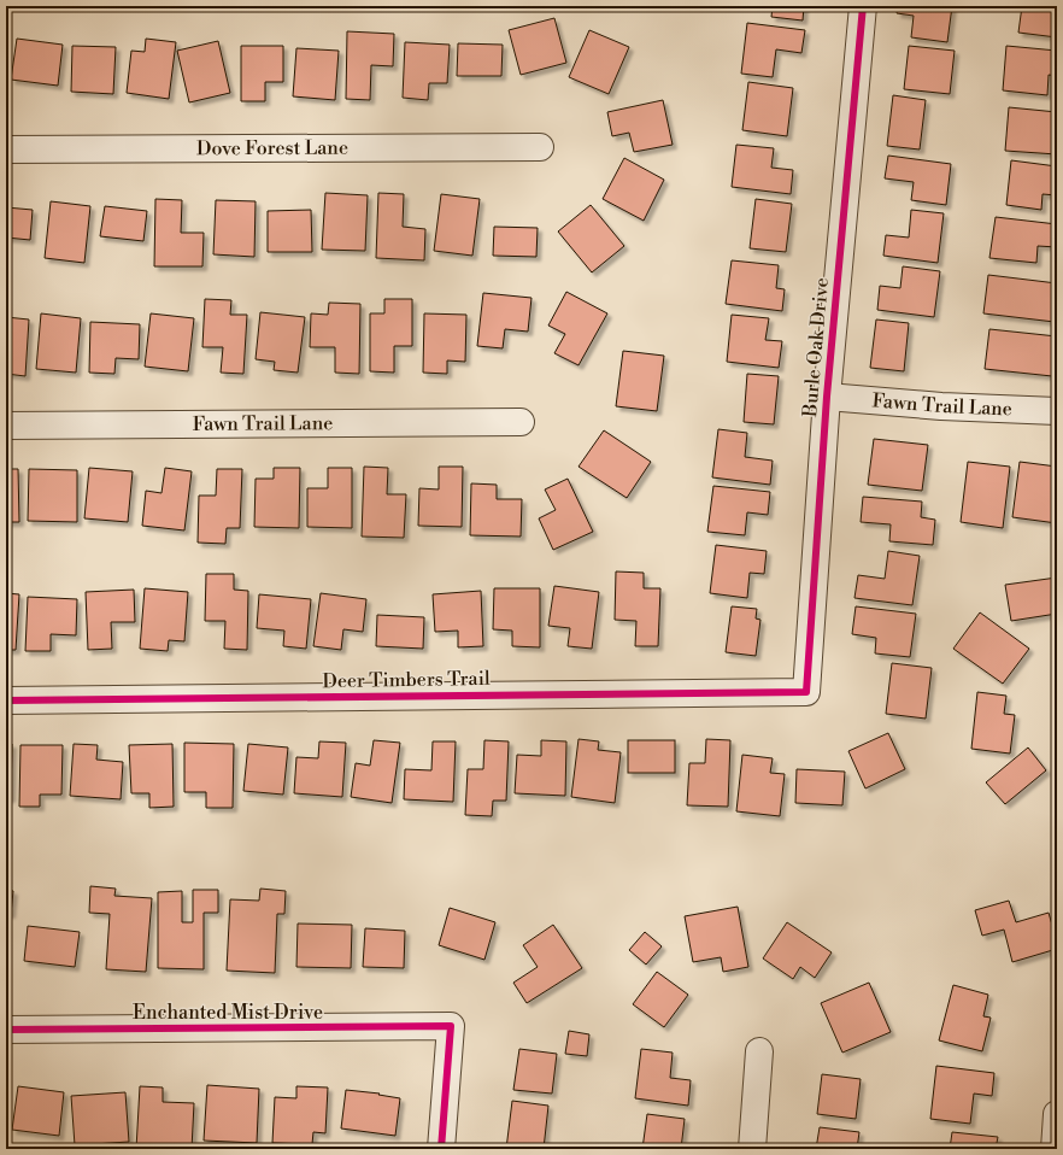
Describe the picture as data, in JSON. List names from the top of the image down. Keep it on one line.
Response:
{"streets":{"street":["Dove Forest Lane","Burle Oak Drive","Fawn Trail Lane","Deer Timbers Trail","Enchanted Mist Drive"]},"crossings":[["Burle Oak Drive","Fawn Trail Lane"],["Burle Oak Drive","Deer Timbers Trail"]]}
